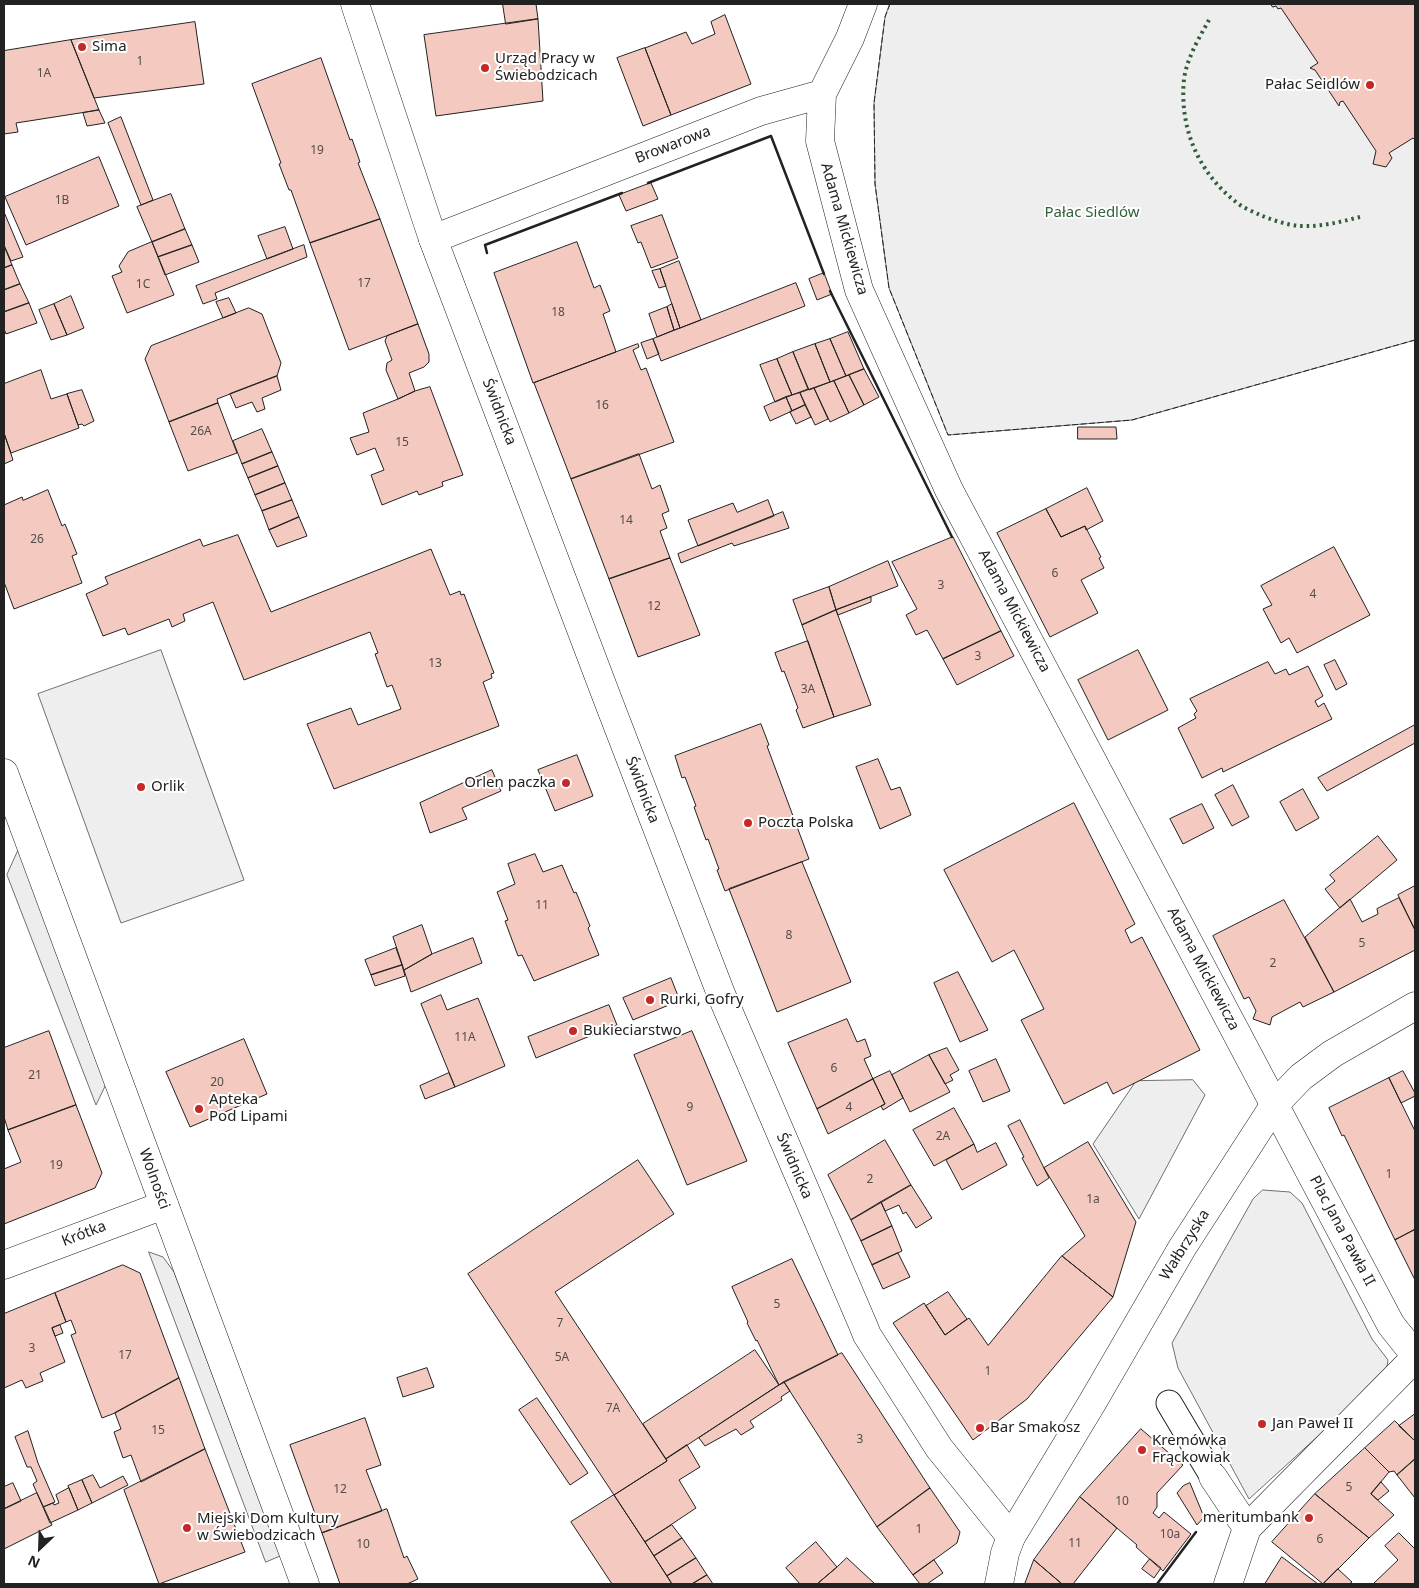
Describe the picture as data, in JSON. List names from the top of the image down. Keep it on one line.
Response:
{"streets":{"street":["Browarowa","Adama Mickiewicza","Świdnicka","Wolności","Plac Jana Pawła II","Krótka","Wałbrzyska"]},"crossings":[["Browarowa","Adama Mickiewicza"],["Browarowa","Świdnicka"],["Adama Mickiewicza","Plac Jana Pawła II"],["Adama Mickiewicza","Wałbrzyska"],["Świdnicka","Wałbrzyska"],["Wolności","Krótka"],["Plac Jana Pawła II","Wałbrzyska"]],"parks":["Pałac Siedlów"],"places":["Sima","Urząd Pracy w Świebodzicach","Pałac Seidlów","Orlen paczka","Orlik","Poczta Polska","Rurki, Gofry","Bukieciarstwo","Apteka Pod Lipami","Jan Paweł II","Bar Smakosz","Kremówka Frąckowiak","meritumbank","Miejski Dom Kultury w Świebodzicach"],"house_numbers":["1","1A","19","1B","17","1C","18","16","26A","15","14","26","6","3","4","12","3","13","3A","11","8","5","2","11A","6","21","20","9","4","2A","19","1","2","1a","5","7","3","17","5A","1","7A","15","3","5","12","10","1","10a","6","11","10"],"north":"bottom left"}
